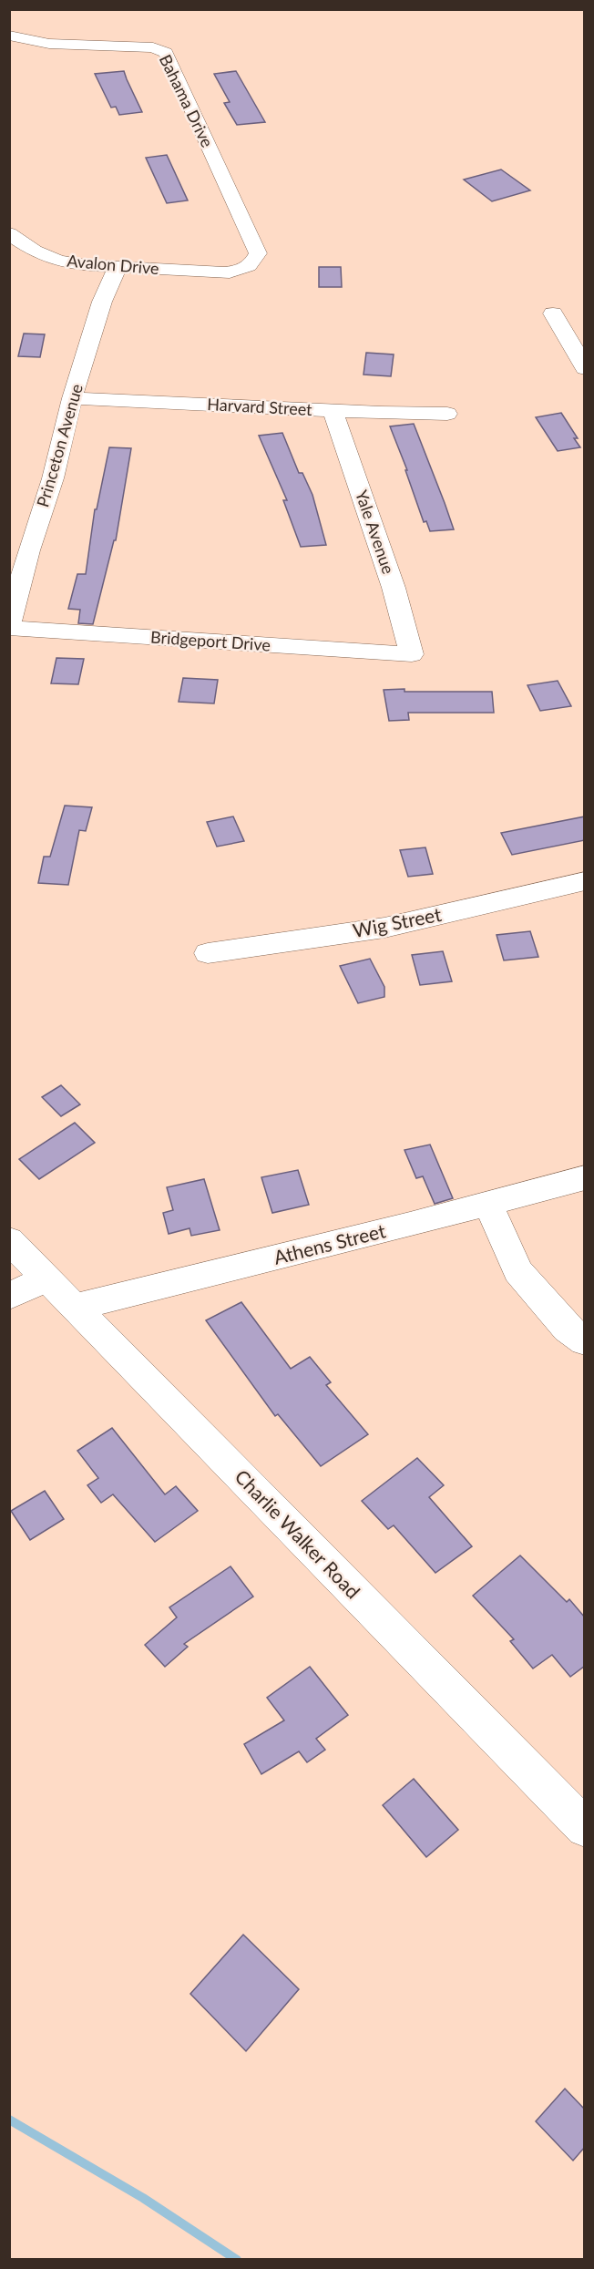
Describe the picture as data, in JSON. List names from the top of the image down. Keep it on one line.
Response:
{"streets":{"street":["Bahama Drive","Avalon Drive","Harvard Street","Princeton Avenue","Yale Avenue","Bridgeport Drive","Wig Street","Athens Street","Charlie Walker Road"]},"crossings":[["Bahama Drive","Avalon Drive"],["Avalon Drive","Princeton Avenue"],["Harvard Street","Princeton Avenue"],["Harvard Street","Yale Avenue"],["Princeton Avenue","Bridgeport Drive"],["Yale Avenue","Bridgeport Drive"],["Athens Street","Charlie Walker Road"]]}
